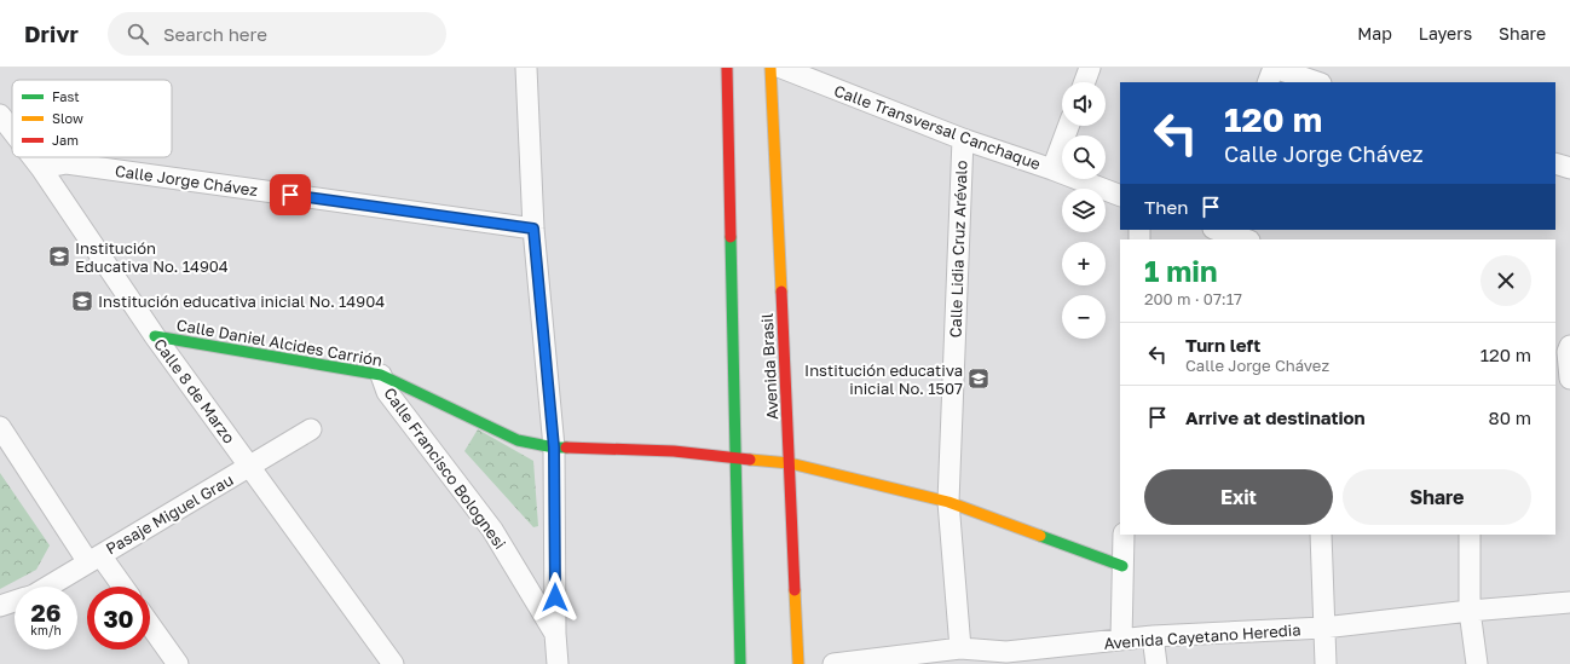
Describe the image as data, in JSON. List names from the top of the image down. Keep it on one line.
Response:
{"streets":{"street":["Calle Transversal Canchaque","Calle Jorge Chávez","Calle Lidia Cruz Arévalo","Calle Daniel Alcides Carrión","Avenida Brasil","Calle 8 de Marzo","Calle Francisco Bolognesi","Pasaje Miguel Grau","Avenida Cayetano Heredia"]},"crossings":[["Calle Transversal Canchaque","Calle Lidia Cruz Arévalo"],["Calle Jorge Chávez","Calle 8 de Marzo"],["Calle Lidia Cruz Arévalo","Calle Daniel Alcides Carrión"],["Calle Lidia Cruz Arévalo","Avenida Cayetano Heredia"],["Calle Daniel Alcides Carrión","Avenida Brasil"],["Calle Daniel Alcides Carrión","Calle 8 de Marzo"],["Calle Daniel Alcides Carrión","Calle Francisco Bolognesi"],["Calle 8 de Marzo","Pasaje Miguel Grau"]],"places":{"school or university":["Institución Educativa No. 14904","Institución educativa inicial No. 14904","Institución educativa inicial No. 1507"]},"legend":["Fast","Slow","Jam"],"page":{"header":"Drivr","search":"Search here","nav":["Map","Layers","Share"],"map_buttons":["+","−"],"turn":["120 m","Calle Jorge Chávez"],"then":"Then","heading":["1 min","200 m · 07:17"],"list":[{"name":"Turn left","note":"Calle Jorge Chávez","value":"120 m"},{"name":"Arrive at destination","value":"80 m"}],"buttons":["Exit","Share"],"speed":"26 km/h","limit":"30"}}
